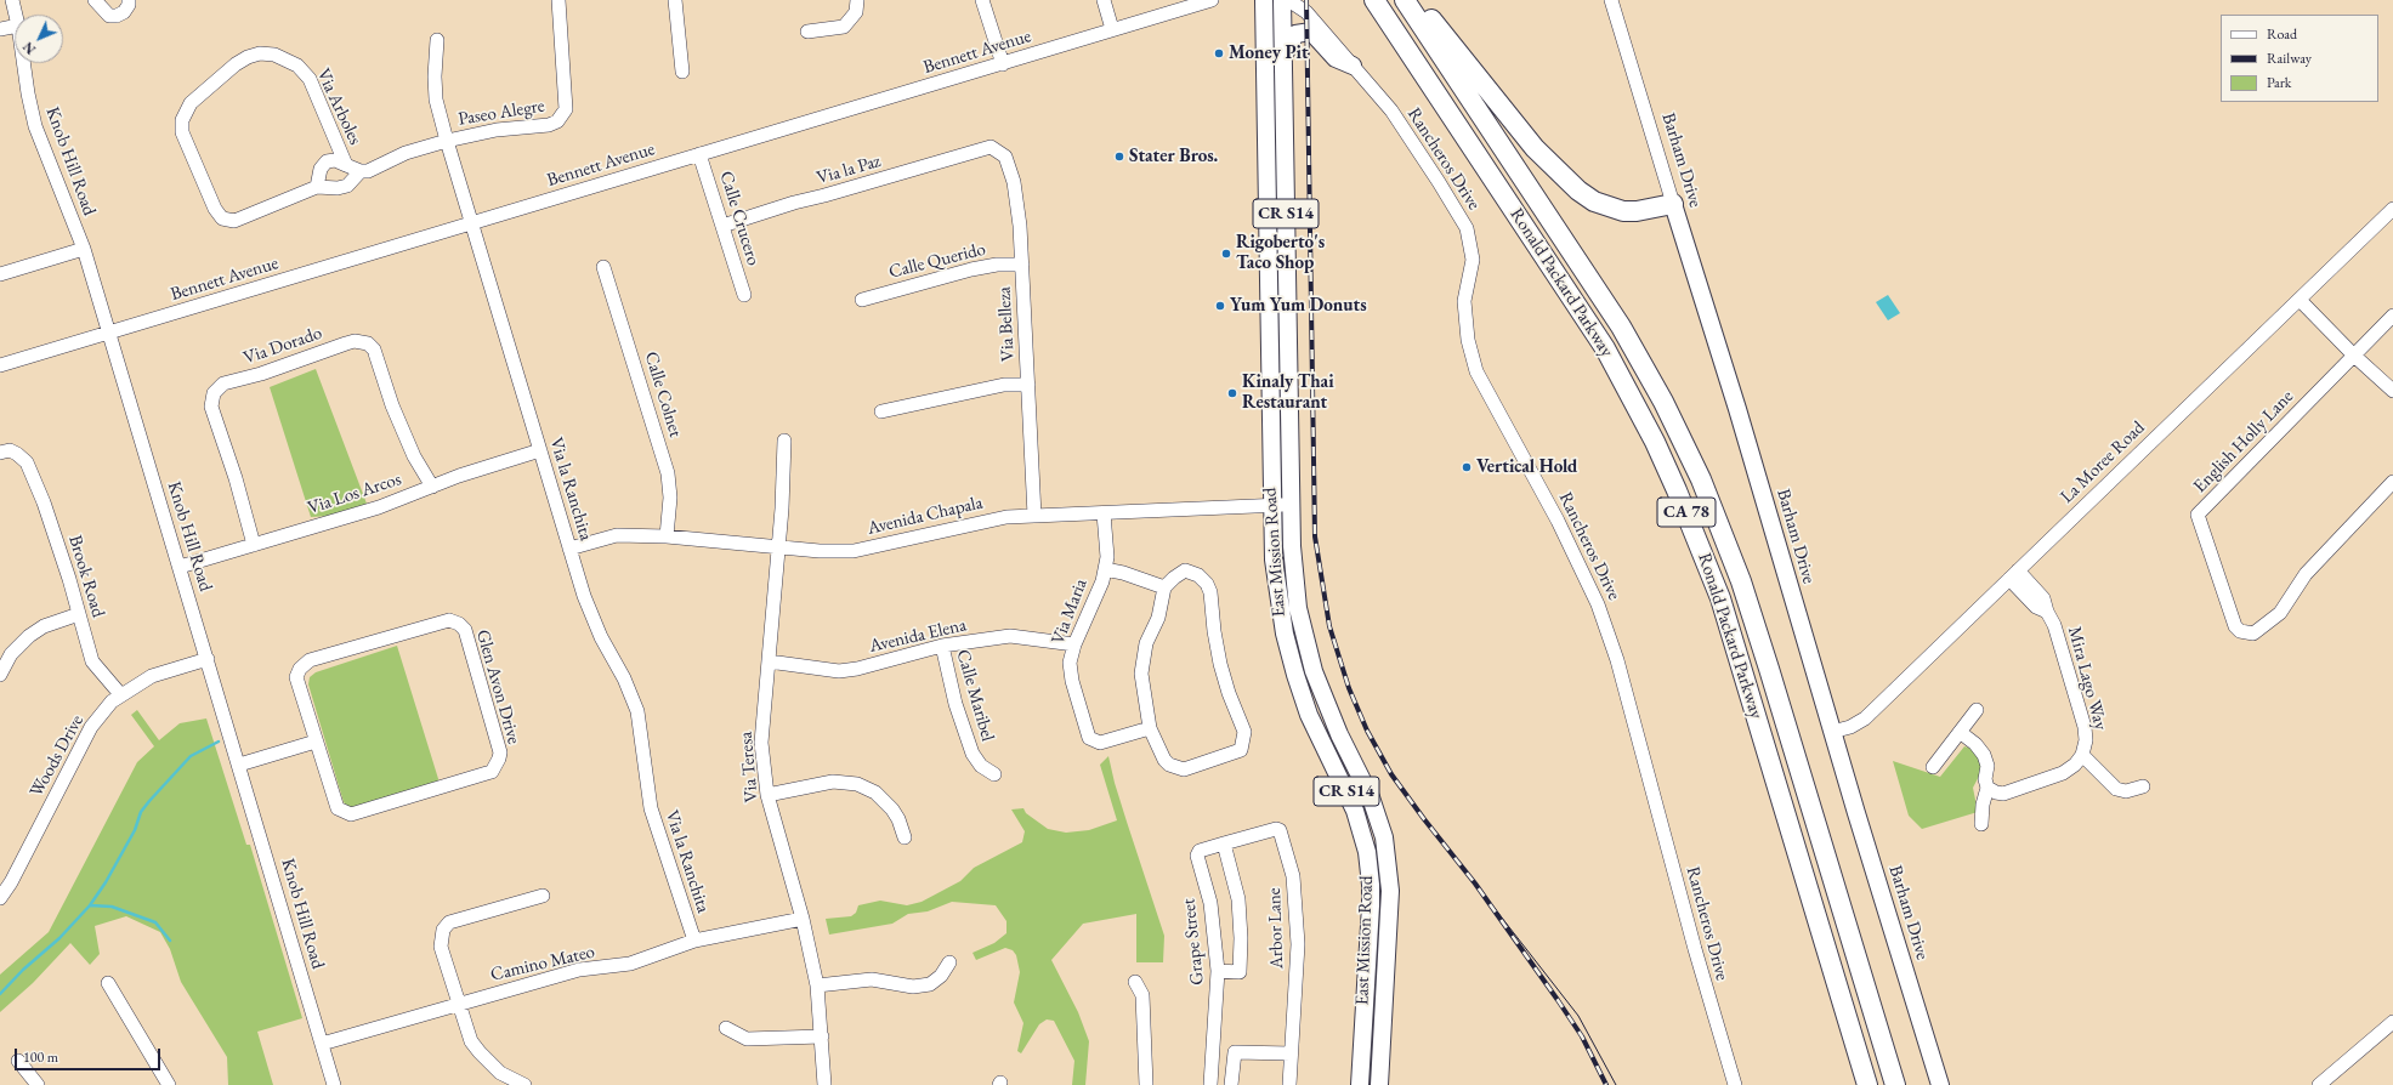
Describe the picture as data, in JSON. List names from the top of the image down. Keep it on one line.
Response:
{"streets":{"highway":["Ronald Packard Parkway","CA 78"],"main road":["Barham Drive","CR S14","East Mission Road"],"street":["Bennett Avenue","Via Arboles","Paseo Alegre","Rancheros Drive","Knob Hill Road","Via la Paz","Calle Crucero","Calle Querido","Via Belleza","Via Dorado","Calle Colnet","English Holly Lane","La Moree Road","Via la Ranchita","Via Los Arcos","Avenida Chapala","Brook Road","Via Maria","Avenida Elena","Mira Lago Way","Glen Avon Drive","Calle Maribel","Woods Drive","Via Teresa","Arbor Lane","Grape Street","Camino Mateo"]},"crossings":[["Bennett Avenue","Knob Hill Road"],["Bennett Avenue","Calle Crucero"],["Bennett Avenue","Via la Ranchita"],["Via Arboles","Paseo Alegre"],["Paseo Alegre","Via la Ranchita"],["Barham Drive","La Moree Road"],["Knob Hill Road","Via Los Arcos"],["Knob Hill Road","Woods Drive"],["Knob Hill Road","Camino Mateo"],["Via la Paz","Calle Crucero"],["Via la Paz","Via Belleza"],["Calle Querido","Via Belleza"],["Via Belleza","Avenida Chapala"],["Via Dorado","Via Los Arcos"],["Calle Colnet","Avenida Chapala"],["La Moree Road","Mira Lago Way"],["Via la Ranchita","Via Los Arcos"],["Via la Ranchita","Avenida Chapala"],["Via la Ranchita","Camino Mateo"],["Avenida Chapala","East Mission Road"],["Avenida Chapala","Via Maria"],["Avenida Chapala","Via Teresa"],["Brook Road","Woods Drive"],["Via Maria","Avenida Elena"],["Avenida Elena","Calle Maribel"],["Avenida Elena","Via Teresa"],["Via Teresa","Camino Mateo"],["Arbor Lane","Grape Street"]],"places":["Money Pit","Stater Bros.","Rigoberto's Taco Shop","Yum Yum Donuts","Kinaly Thai Restaurant","Vertical Hold"],"legend":["Road","Railway","Park"],"scale_bar":"100 m","north":"bottom left"}
